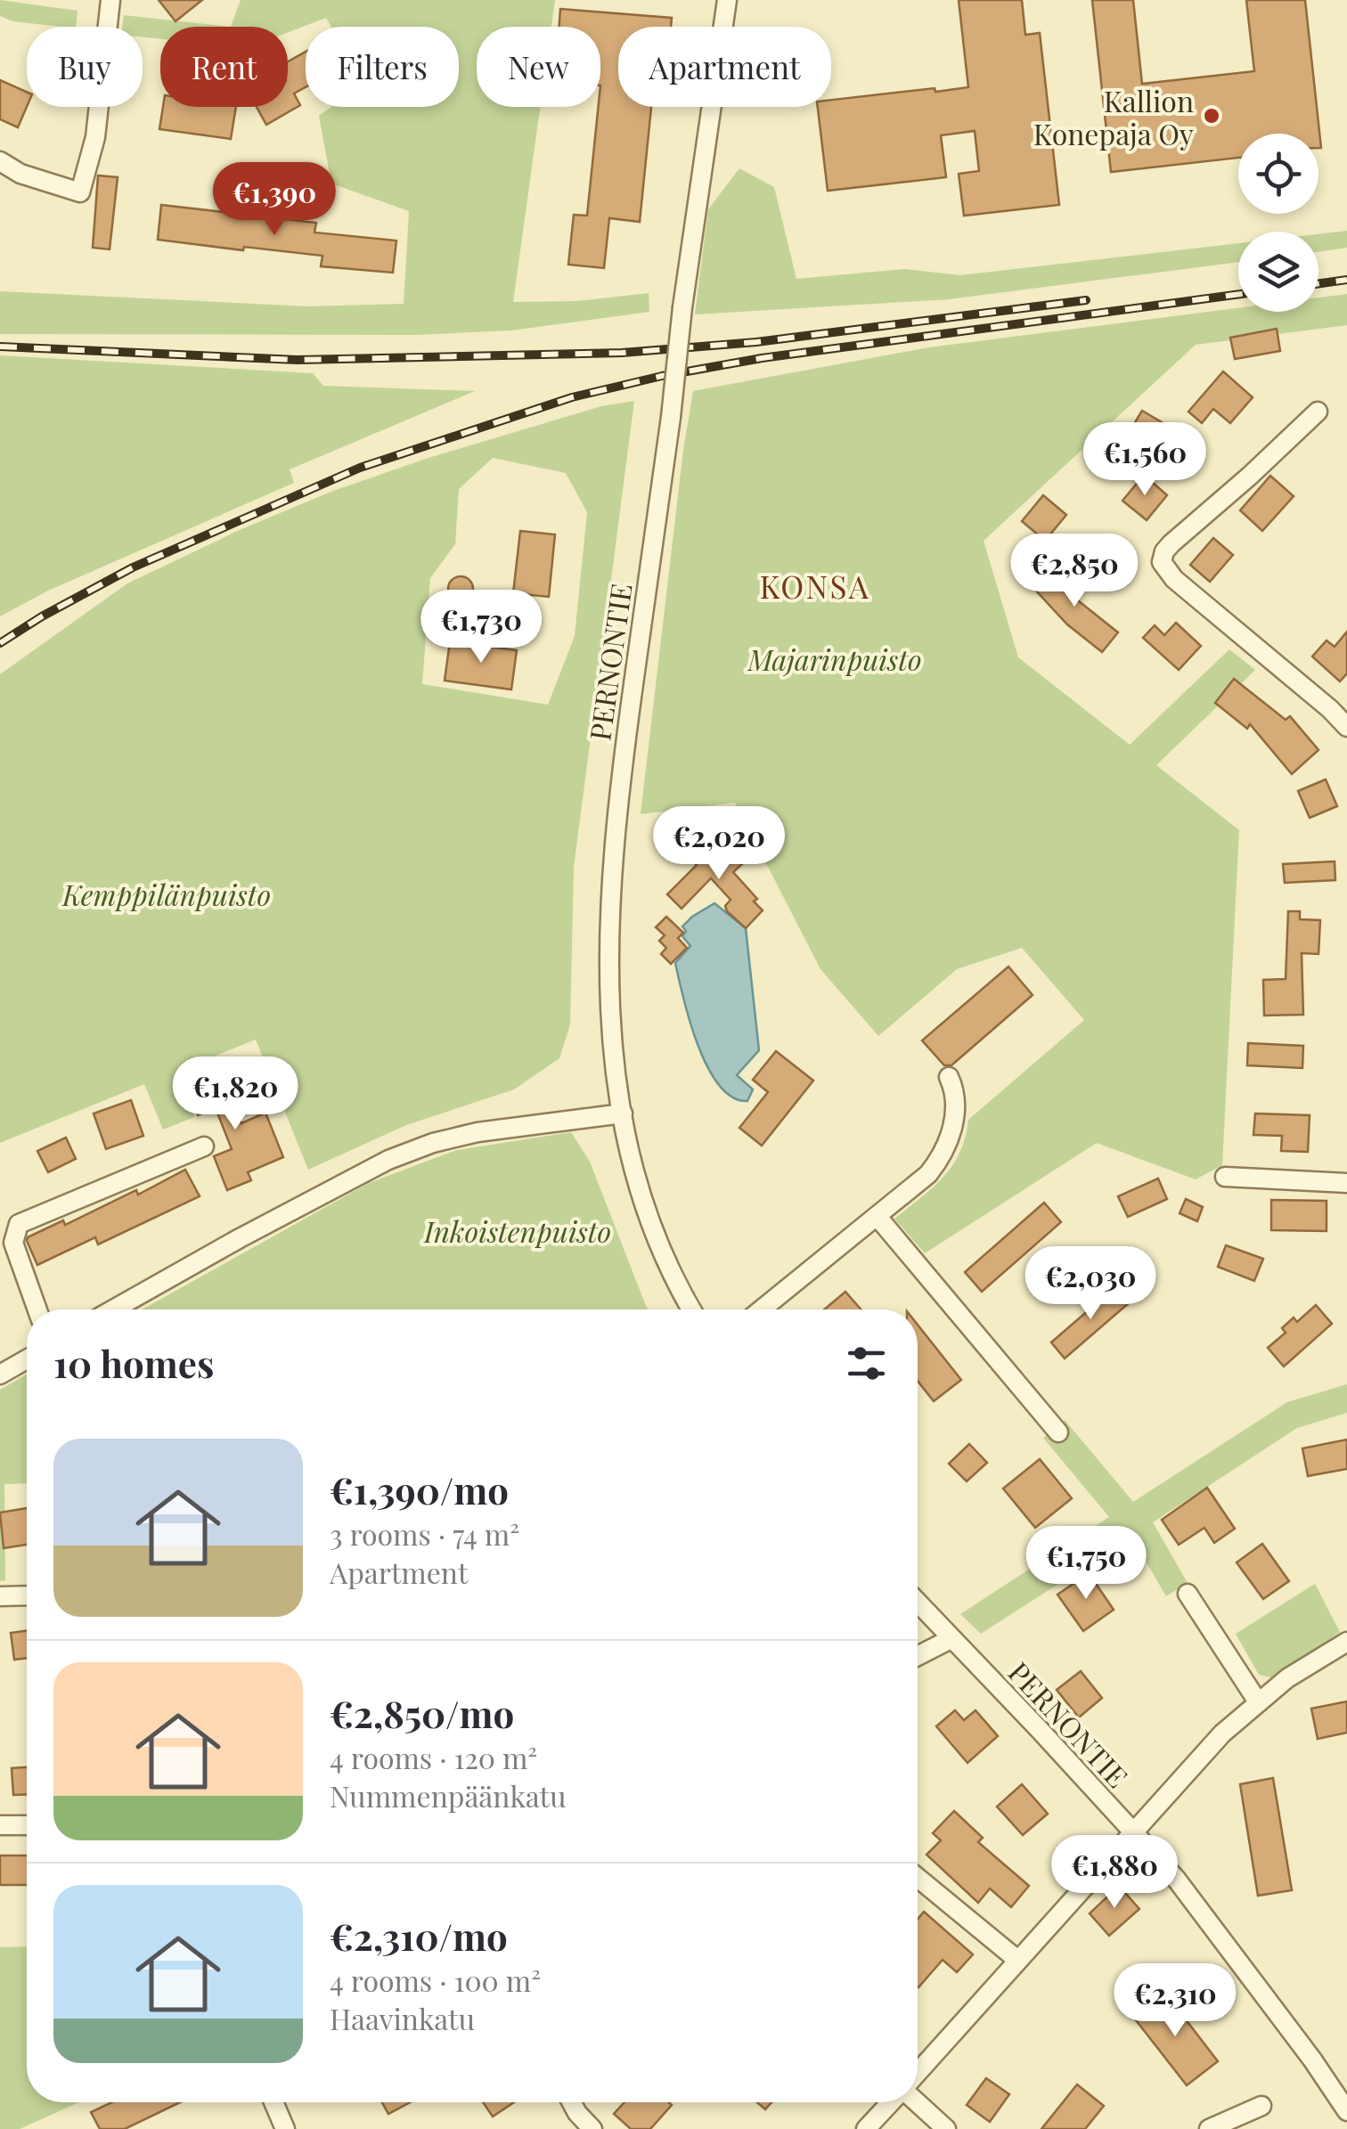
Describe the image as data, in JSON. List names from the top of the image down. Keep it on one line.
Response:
{"streets":{"street":["PERNONTIE"]},"districts":["KONSA"],"parks":["Majarinpuisto","Kemppilänpuisto","Inkoistenpuisto"],"places":["Kallion Konepaja Oy"],"page":{"chip":["Buy","Rent","Filters","New","Apartment"],"price":["€1,390","€1,560","€2,850","€1,730","€2,020","€1,820","€2,030","€1,750","€1,880","€2,310"],"heading":"10 homes","list":[{"name":"€1,390/mo","note":"3 rooms · 74 m² · Apartment"},{"name":"€2,850/mo","note":"4 rooms · 120 m² · Nummenpäänkatu"},{"name":"€2,310/mo","note":"4 rooms · 100 m² · Haavinkatu"}]}}
